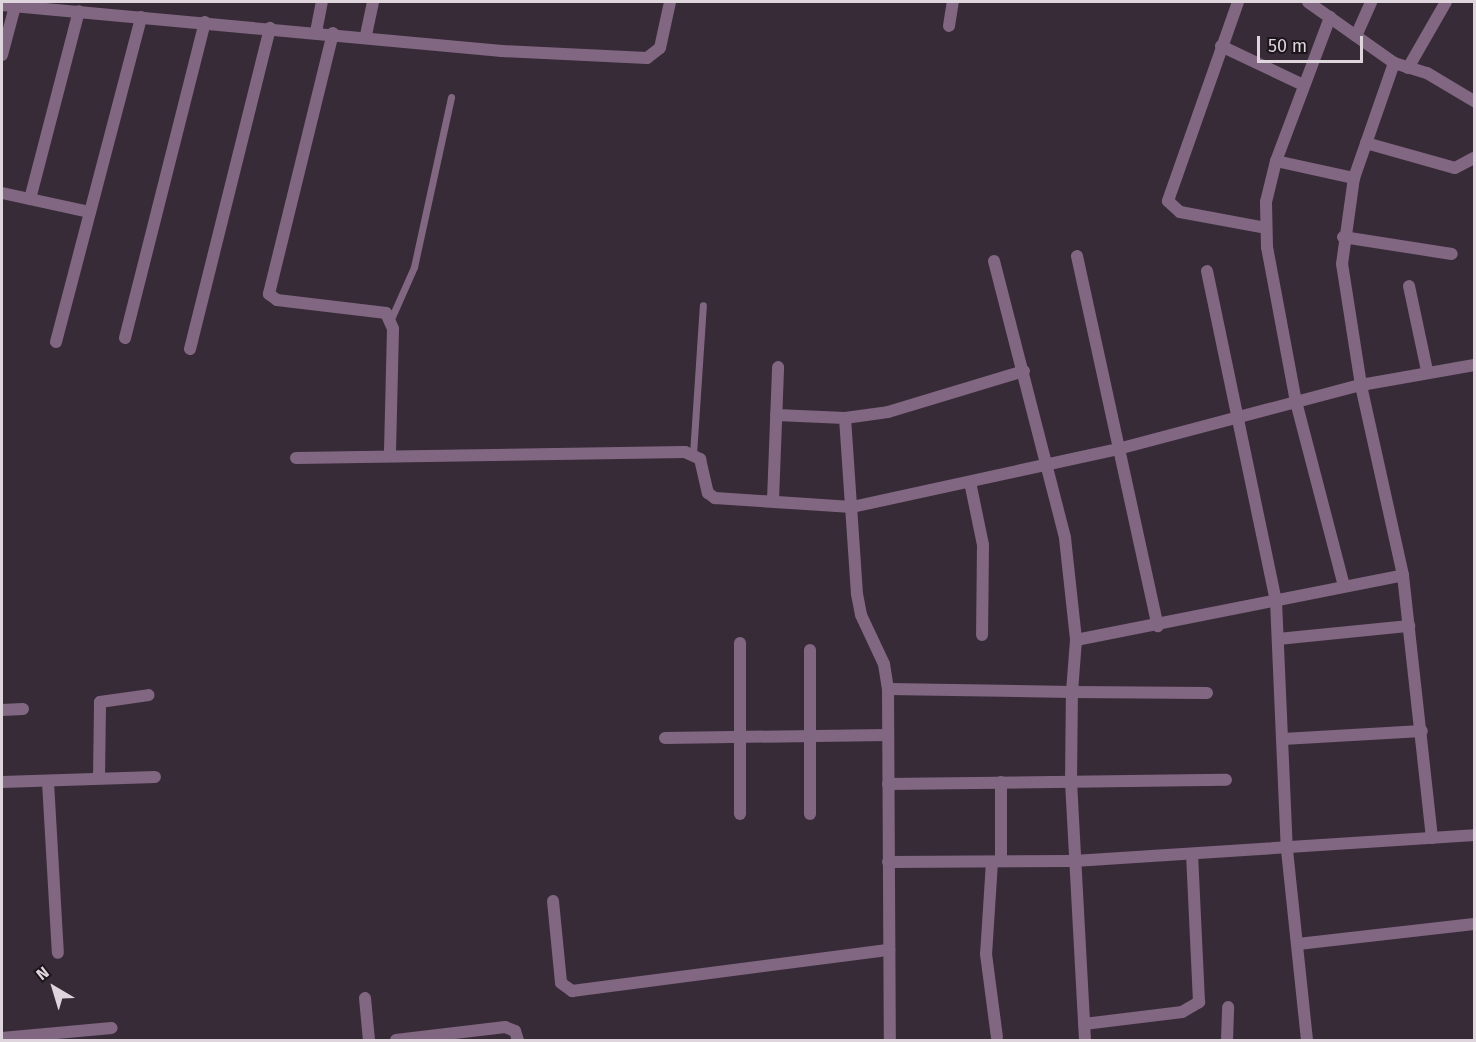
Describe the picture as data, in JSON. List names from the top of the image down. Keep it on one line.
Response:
{"scale_bar":"50 m","north":"top left"}
